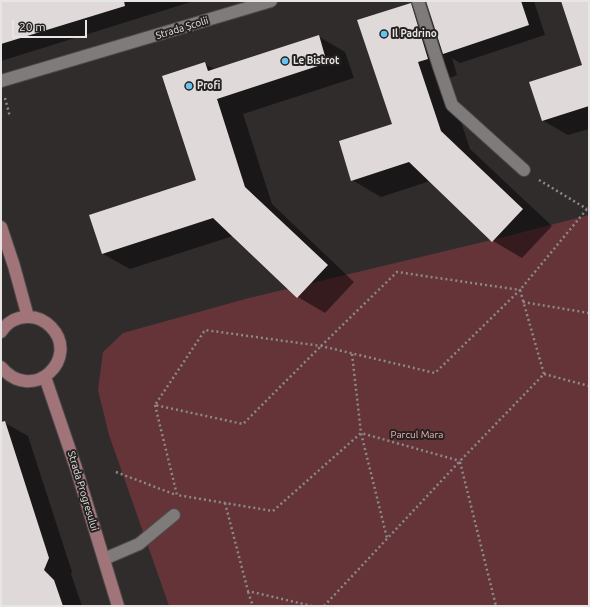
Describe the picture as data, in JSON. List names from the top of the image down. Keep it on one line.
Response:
{"streets":{"street":["Strada Școlii","Strada Progresului"]},"parks":["Parcul Mara"],"places":["Il Padrino","Le Bistrot","Profi"],"scale_bar":"20 m"}
